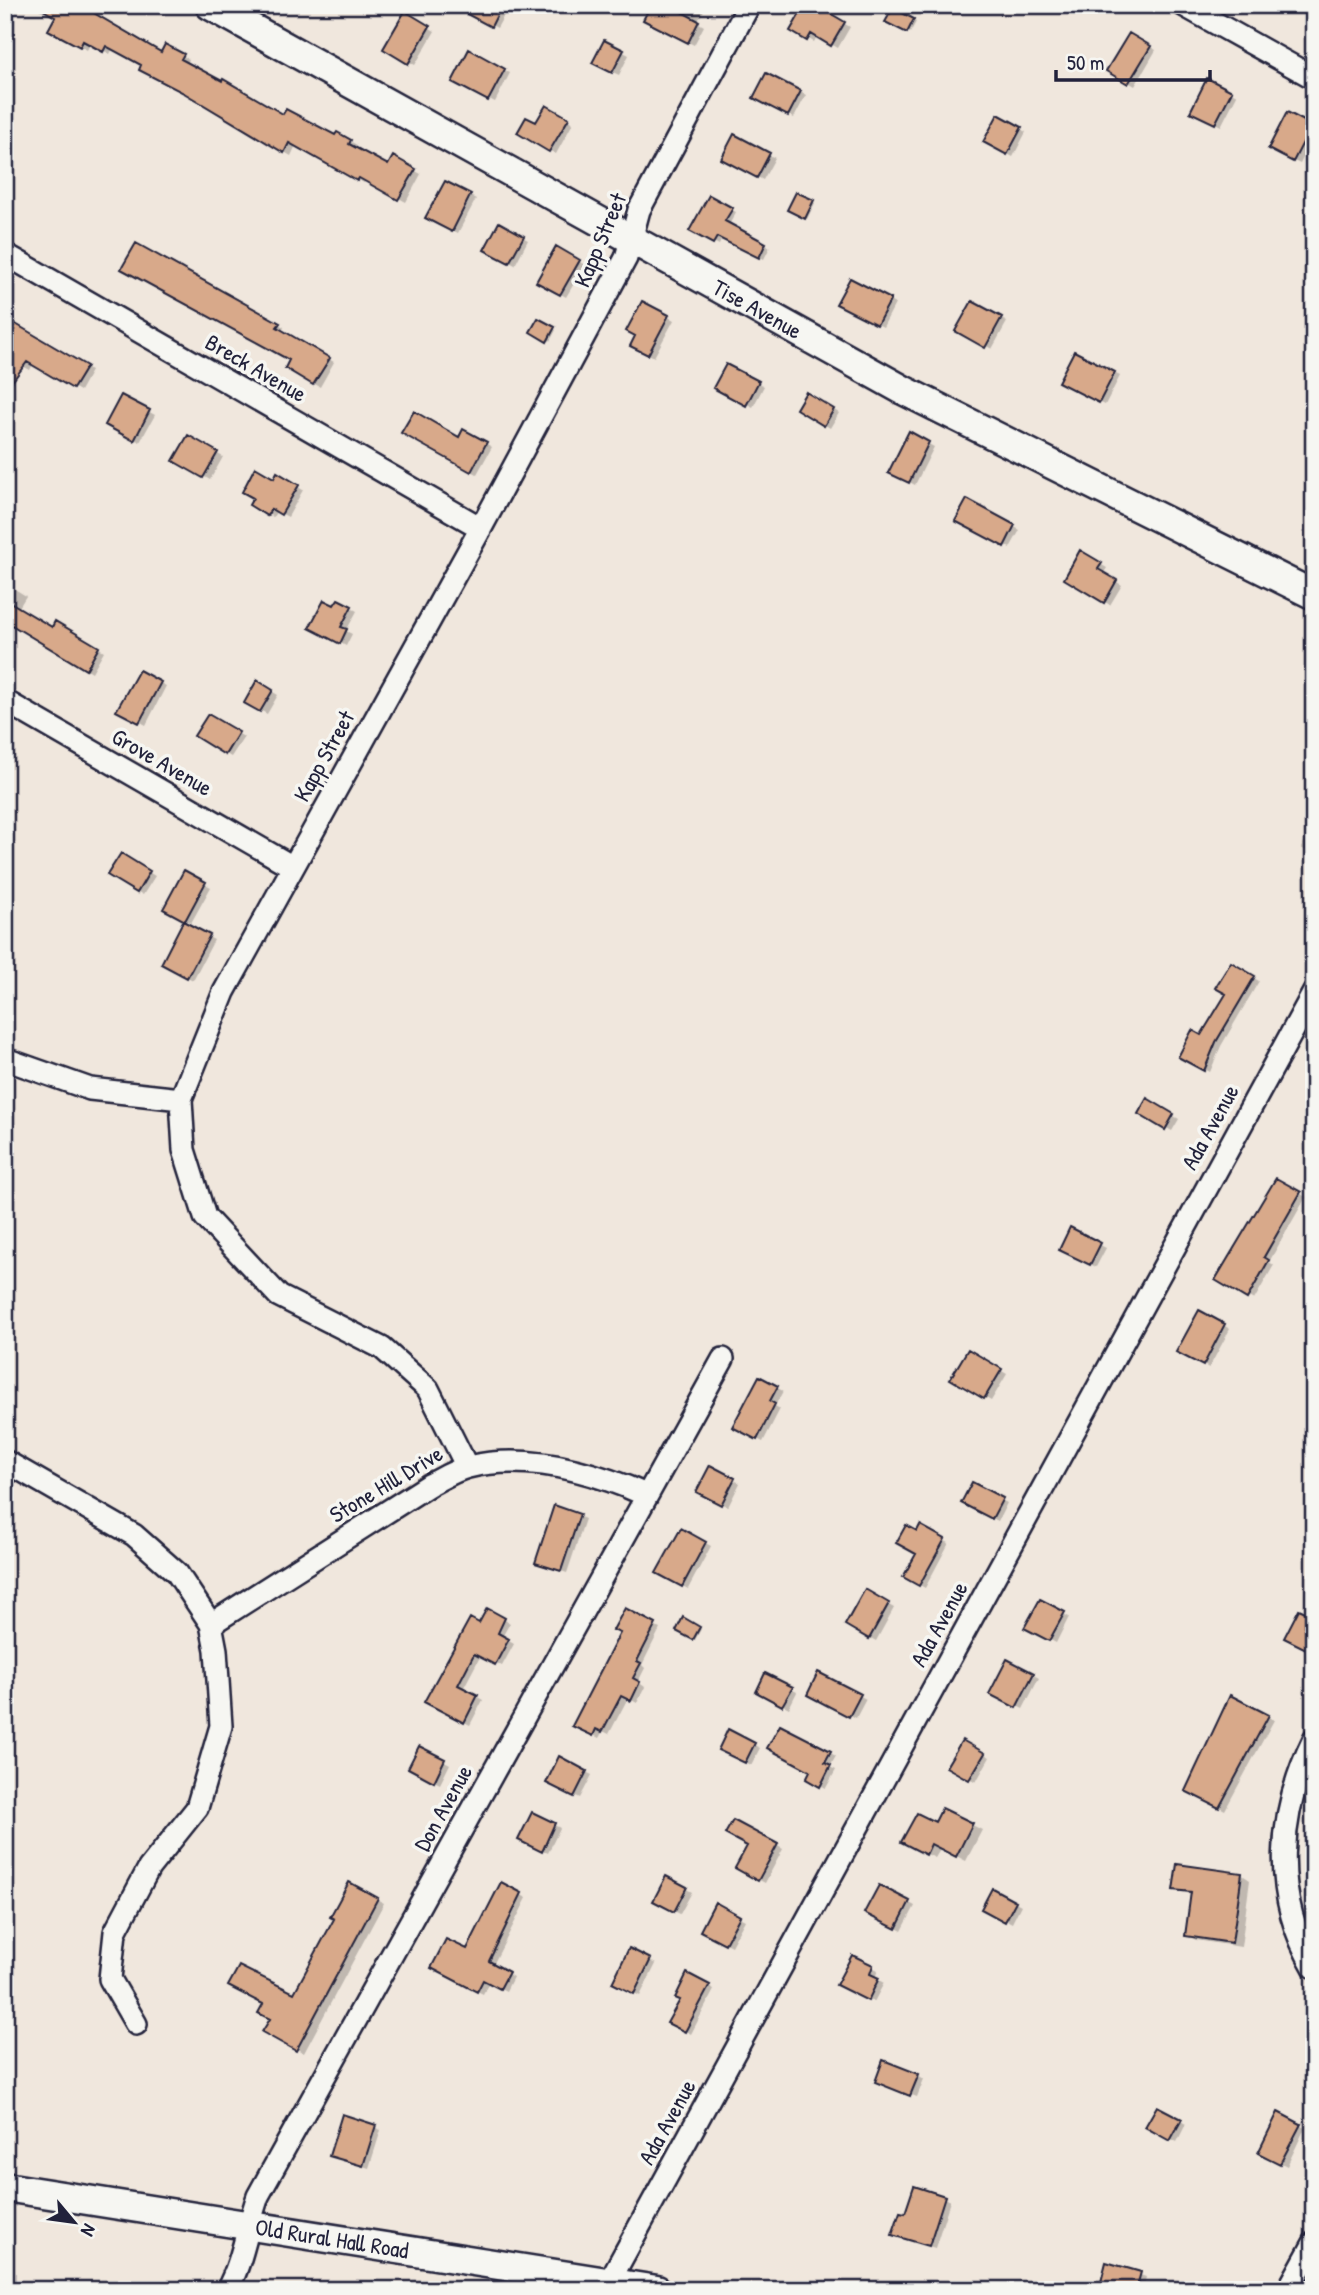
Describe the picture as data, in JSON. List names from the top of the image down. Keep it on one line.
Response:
{"streets":{"street":["Kapp Street","Tise Avenue","Breck Avenue","Grove Avenue","Ada Avenue","Stone Hill Drive","Don Avenue","Old Rural Hall Road"]},"crossings":[["Kapp Street","Tise Avenue"],["Kapp Street","Breck Avenue"],["Kapp Street","Grove Avenue"],["Kapp Street","Stone Hill Drive"],["Ada Avenue","Old Rural Hall Road"],["Stone Hill Drive","Don Avenue"],["Don Avenue","Old Rural Hall Road"]],"scale_bar":"50 m","north":"bottom right"}
